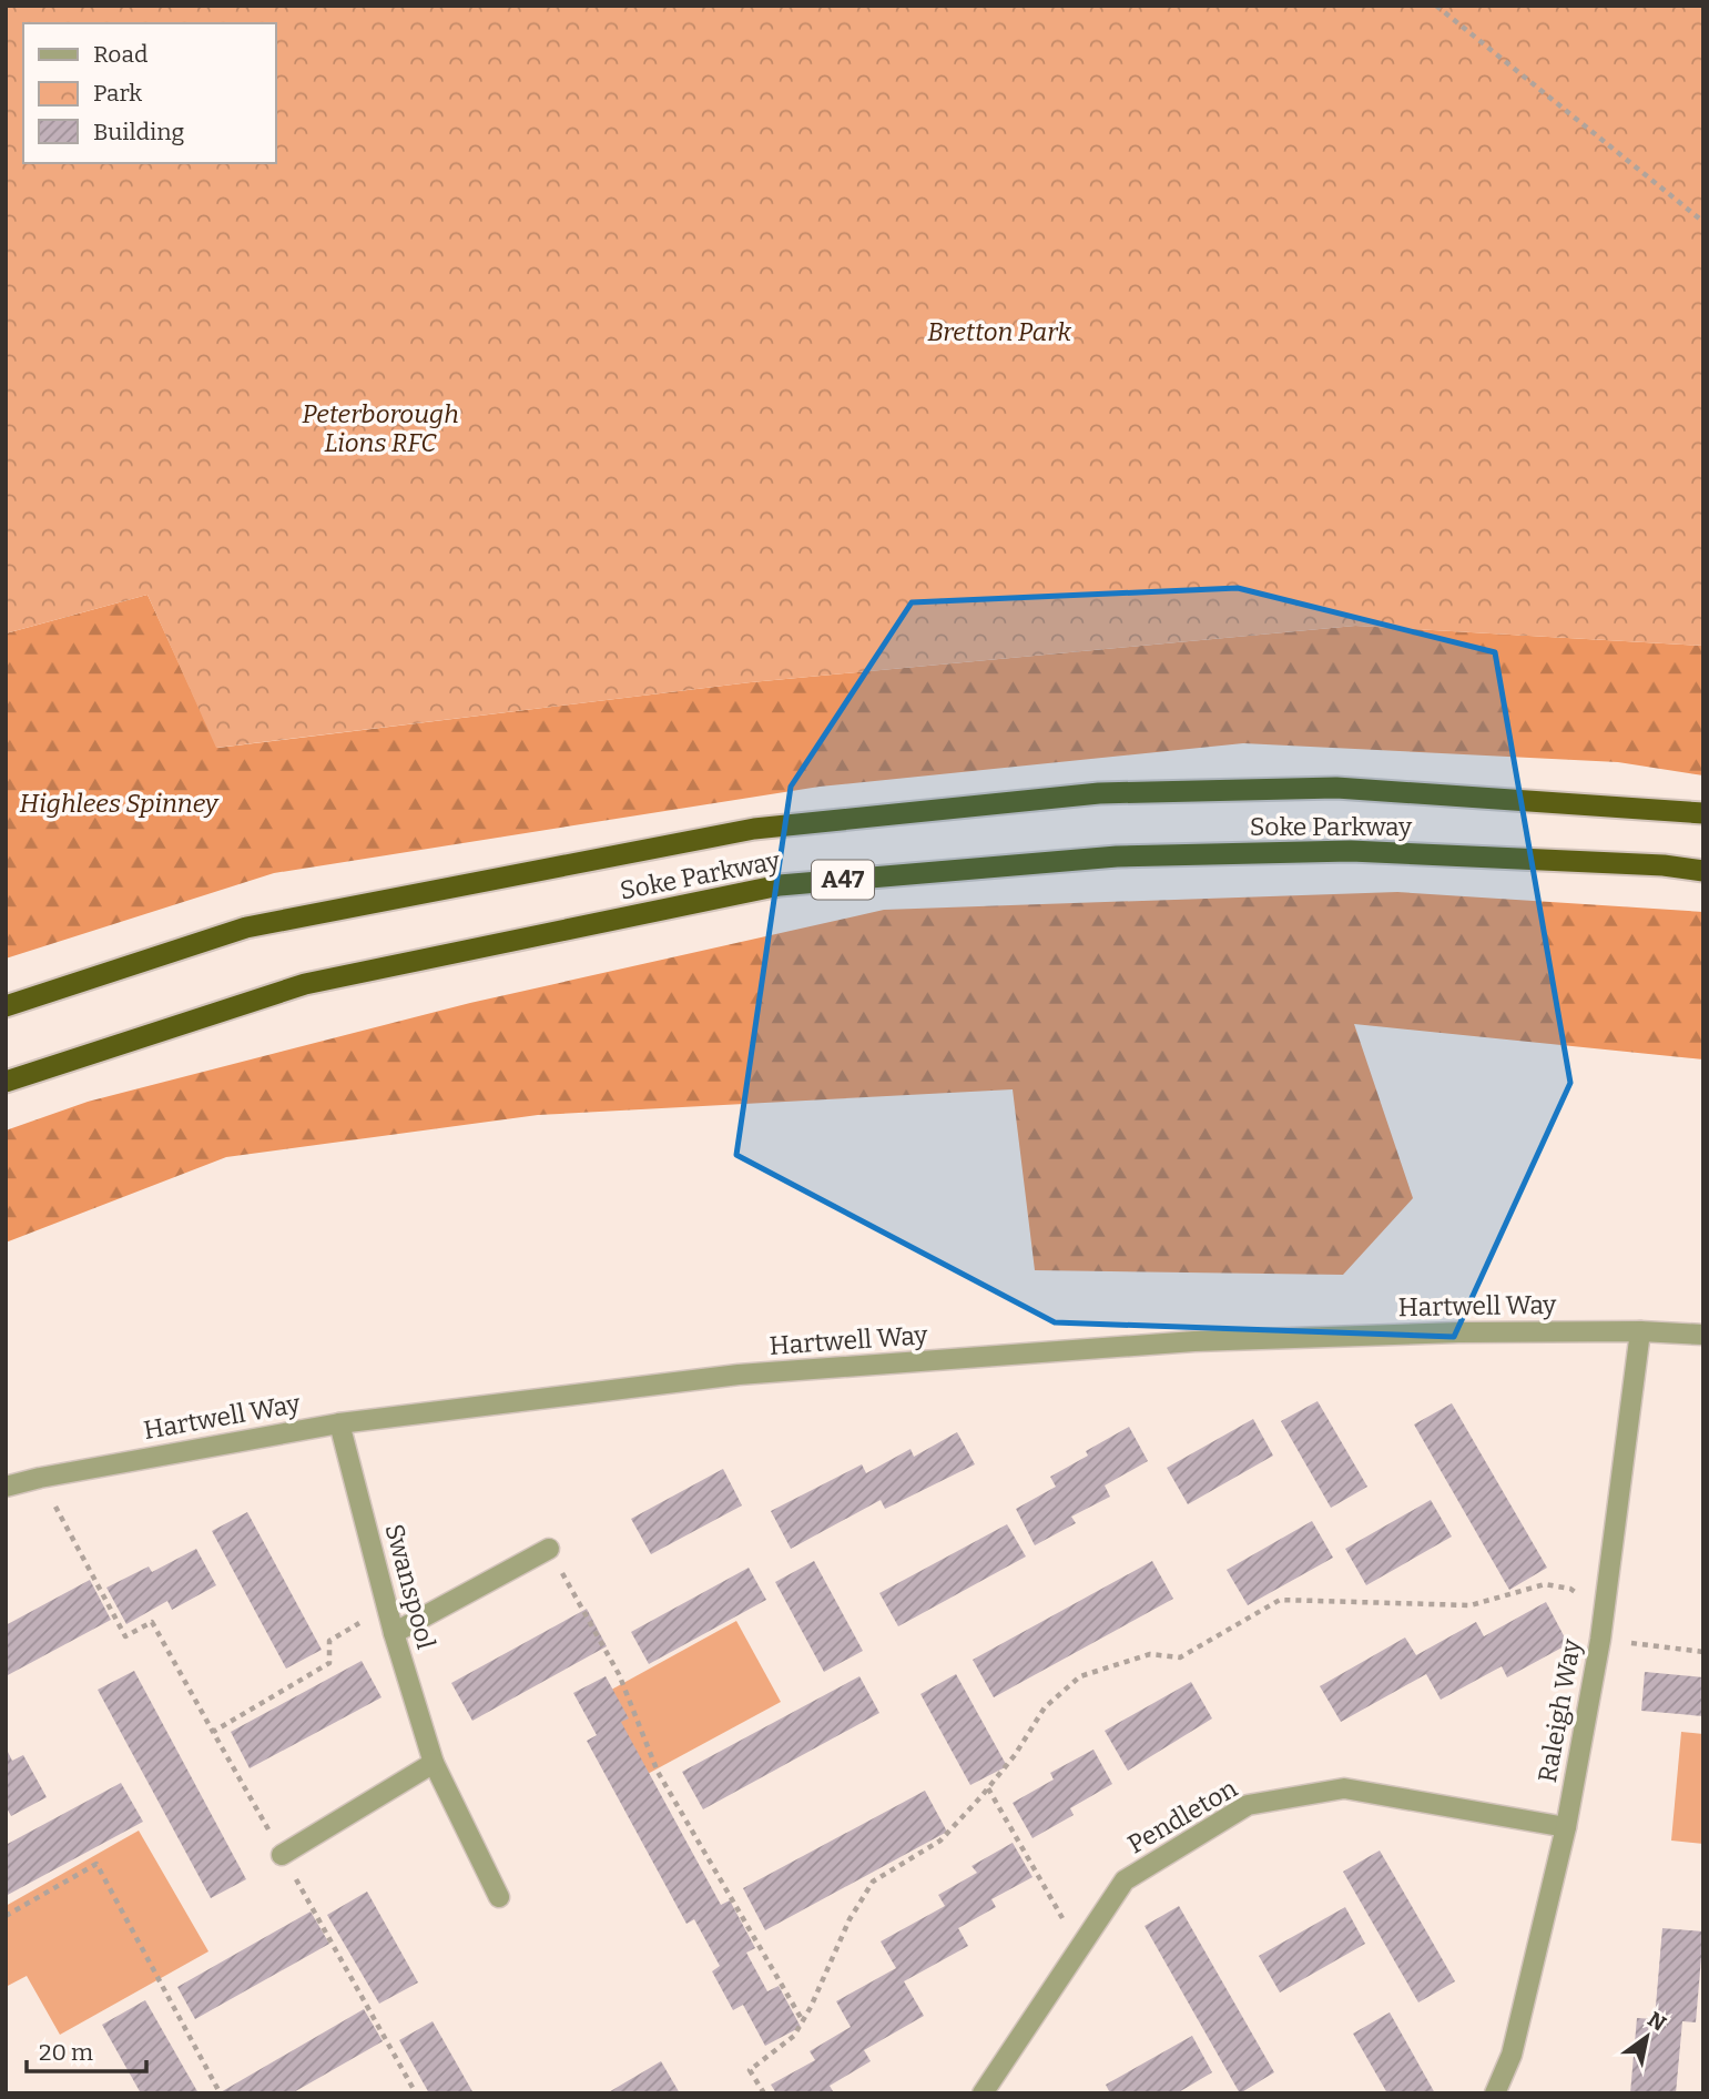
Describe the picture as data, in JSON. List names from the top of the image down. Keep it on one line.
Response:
{"streets":{"highway":["Soke Parkway","A47"],"street":["Hartwell Way","Swanspool","Raleigh Way","Pendleton"]},"crossings":[["Hartwell Way","Swanspool"],["Hartwell Way","Raleigh Way"],["Raleigh Way","Pendleton"]],"parks":["Bretton Park","Peterborough Lions RFC","Highlees Spinney"],"legend":["Road","Park","Building"],"scale_bar":"20 m","north":"top right"}
